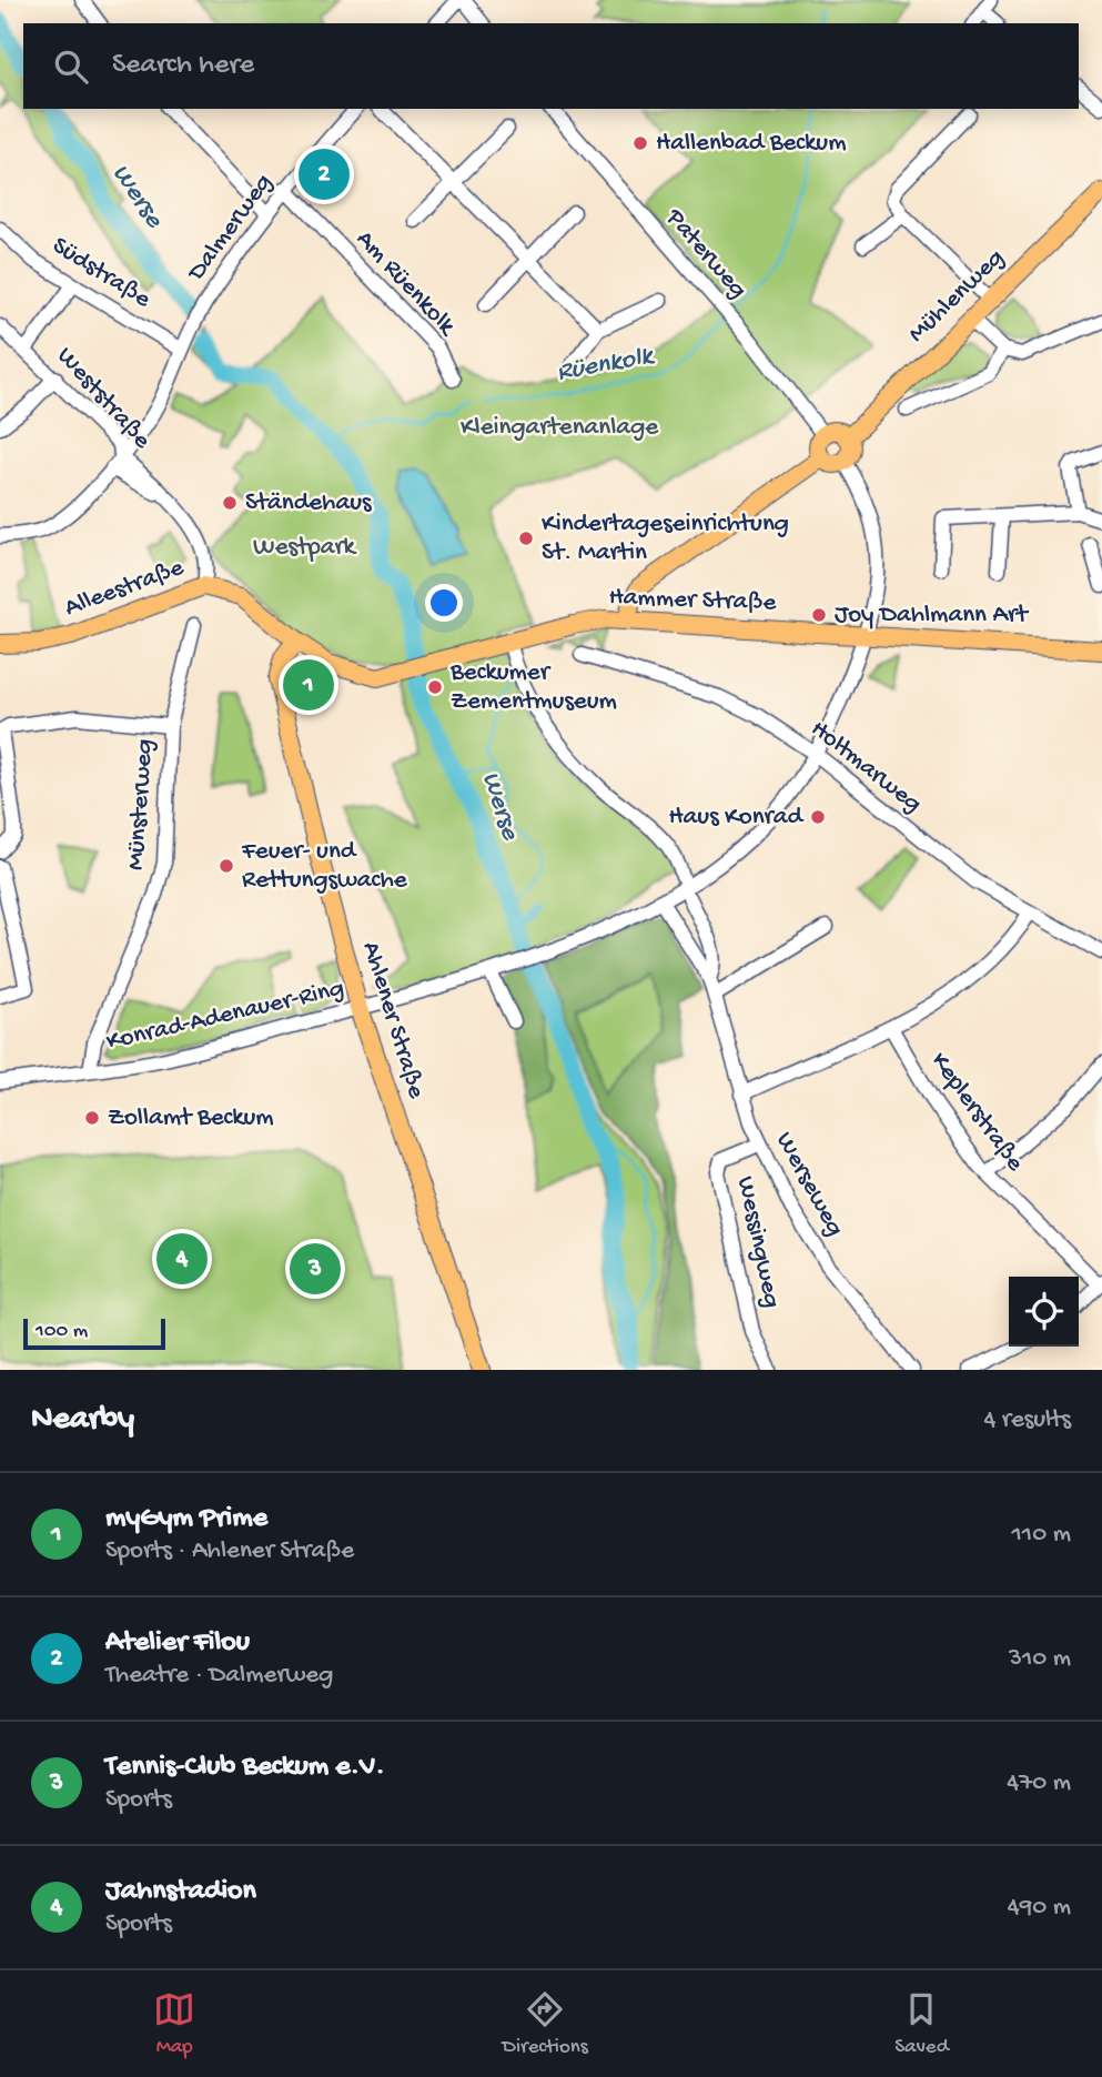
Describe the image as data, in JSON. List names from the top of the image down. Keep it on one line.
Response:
{"streets":{"main road":["Mühlenweg","Alleestraße","Hammer Straße","Ahlener Straße"],"street":["Dalmerweg","Paterweg","Südstraße","Am Rüenkolk","Weststraße","Holtmarweg","Münsterweg","Konrad-Adenauer-Ring","Keplerstraße","Werseweg","Wessingweg"]},"crossings":[["Dalmerweg","Südstraße"],["Dalmerweg","Am Rüenkolk"],["Dalmerweg","Weststraße"],["Paterweg","Mühlenweg"],["Paterweg","Konrad-Adenauer-Ring"],["Mühlenweg","Konrad-Adenauer-Ring"],["Weststraße","Alleestraße"],["Alleestraße","Hammer Straße"],["Alleestraße","Ahlener Straße"],["Hammer Straße","Konrad-Adenauer-Ring"],["Hammer Straße","Ahlener Straße"],["Holtmarweg","Konrad-Adenauer-Ring"],["Münsterweg","Konrad-Adenauer-Ring"],["Konrad-Adenauer-Ring","Ahlener Straße"],["Konrad-Adenauer-Ring","Werseweg"],["Werseweg","Wessingweg"]],"water":["Werse","Rüenkolk"],"parks":["Kleingartenanlage","Westpark"],"places":["Hallenbad Beckum","Ständehaus","Kindertageseinrichtung St. Martin","Joy Dahlmann Art","Beckumer Zementmuseum","Haus Konrad","Feuer- und Rettungswache","Zollamt Beckum"],"scale_bar":"100 m","page":{"search":"Search here","pins":["2","1","4","3"],"scale":"100 m","heading":["Nearby","4 results"],"list":[{"mark":"1","name":"myGym Prime","note":"Sports · Ahlener Straße","value":"110 m"},{"mark":"2","name":"Atelier Filou","note":"Theatre · Dalmerweg","value":"310 m"},{"mark":"3","name":"Tennis-Club Beckum e.V.","note":"Sports","value":"470 m"},{"mark":"4","name":"Jahnstadion","note":"Sports","value":"490 m"}],"nav":["Map","Directions","Saved"]}}
